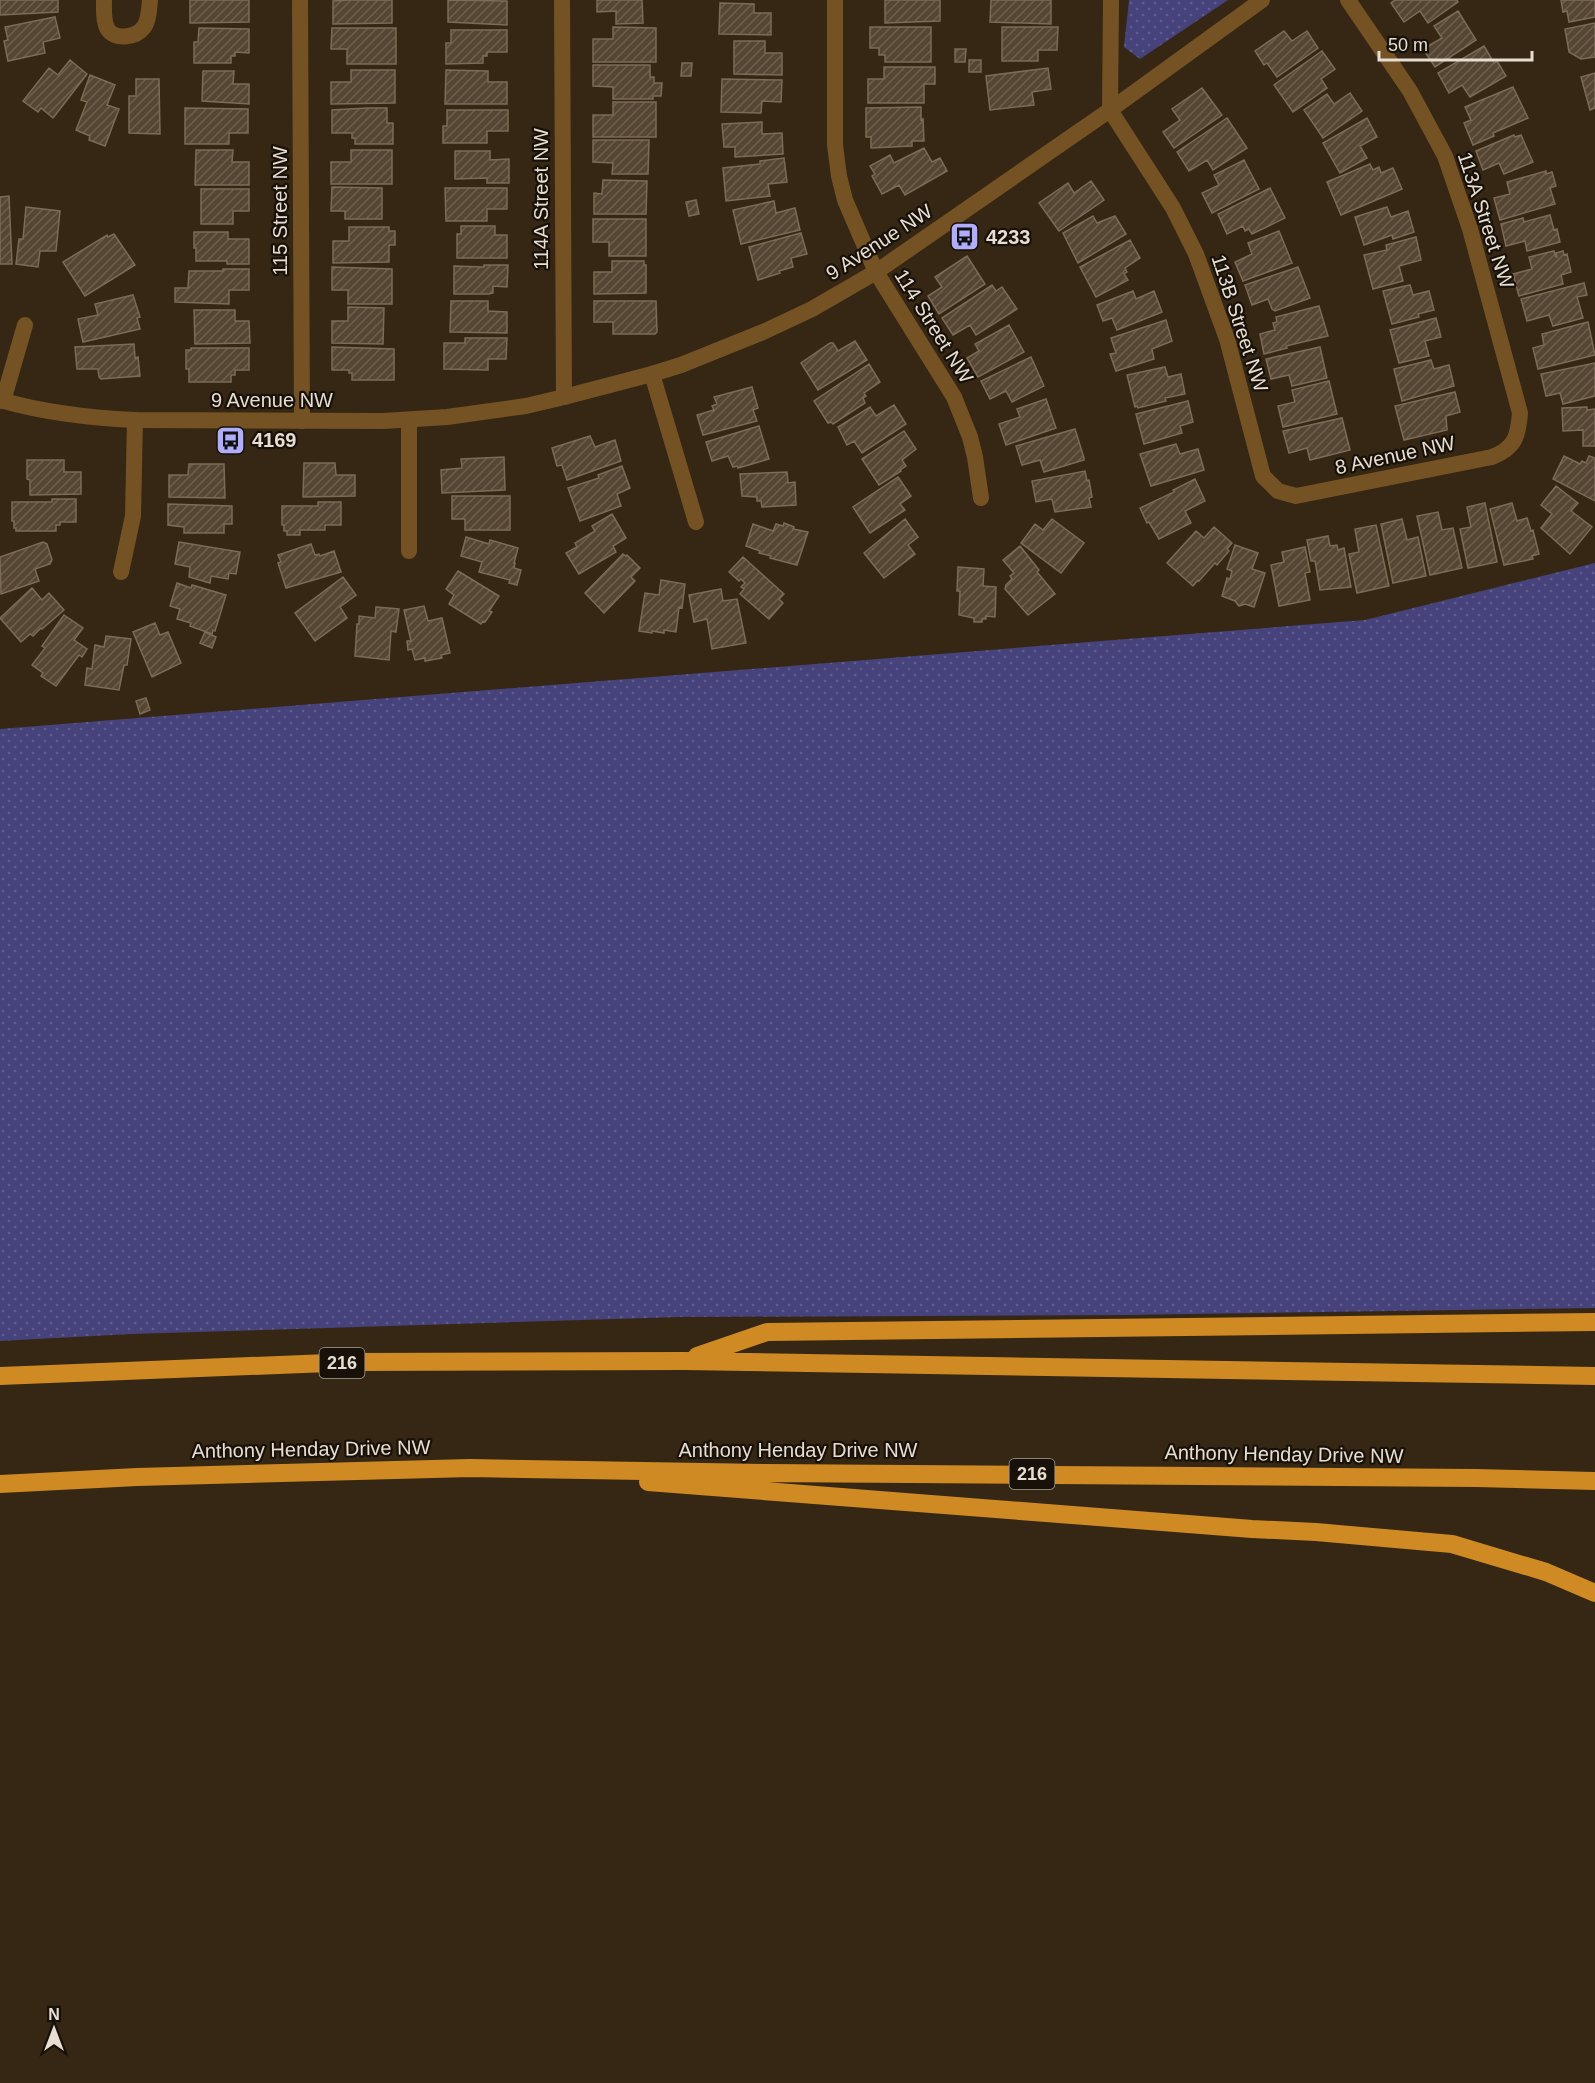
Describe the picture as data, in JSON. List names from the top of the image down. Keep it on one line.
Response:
{"streets":{"highway":["216","Anthony Henday Drive NW"],"street":["114A Street NW","115 Street NW","113A Street NW","9 Avenue NW","113B Street NW","114 Street NW","8 Avenue NW"]},"crossings":[["114A Street NW","9 Avenue NW"],["115 Street NW","9 Avenue NW"],["113A Street NW","8 Avenue NW"],["9 Avenue NW","113B Street NW"],["9 Avenue NW","114 Street NW"],["113B Street NW","8 Avenue NW"]],"places":{"bus stop":["4233","4169"]},"scale_bar":"50 m","north":"top"}
